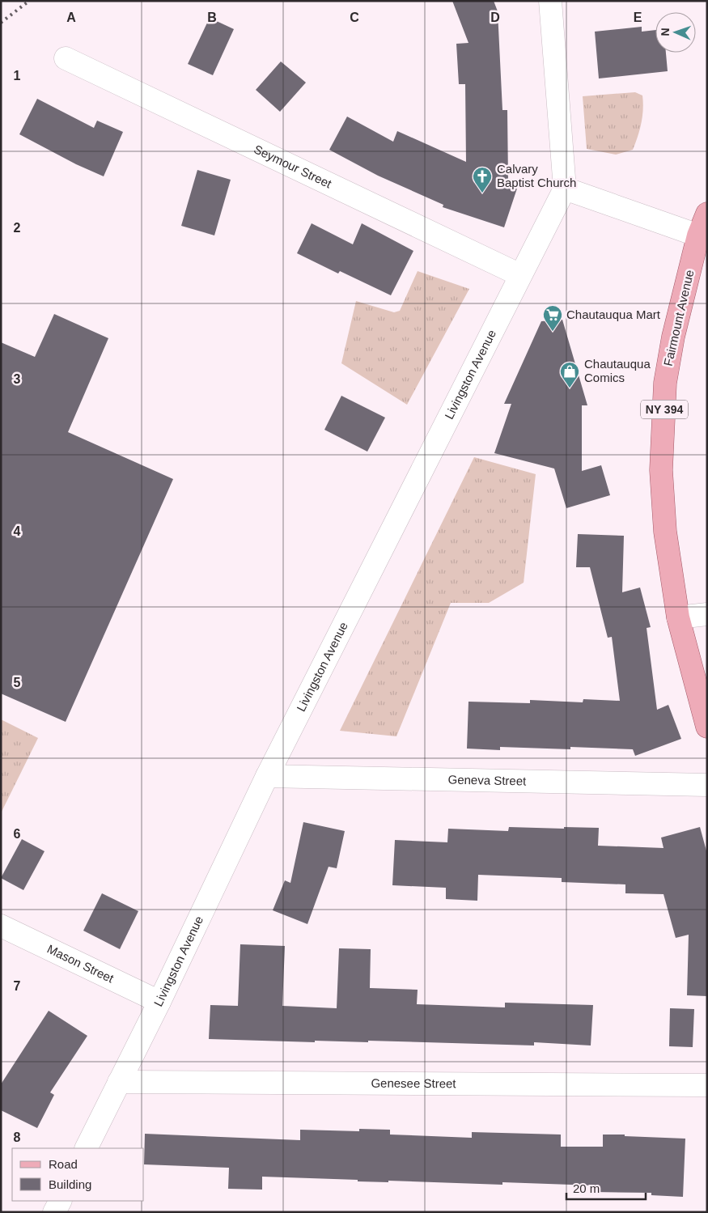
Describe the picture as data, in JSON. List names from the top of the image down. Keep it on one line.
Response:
{"streets":{"main road":["Fairmount Avenue","NY 394"],"street":["Seymour Street","Livingston Avenue","Geneva Street","Mason Street","Genesee Street"]},"crossings":[["Seymour Street","Livingston Avenue"],["Fairmount Avenue","NY 394"],["Livingston Avenue","Geneva Street"],["Livingston Avenue","Mason Street"],["Livingston Avenue","Genesee Street"]],"places":{"church":["Calvary Baptist Church"],"supermarket":["Chautauqua Mart"],"shop":["Chautauqua Comics"]},"legend":["Road","Building"],"scale_bar":"20 m","north":"left","grid":{"columns":["A","B","C","D","E"],"rows":["1","2","3","4","5","6","7","8"]}}
